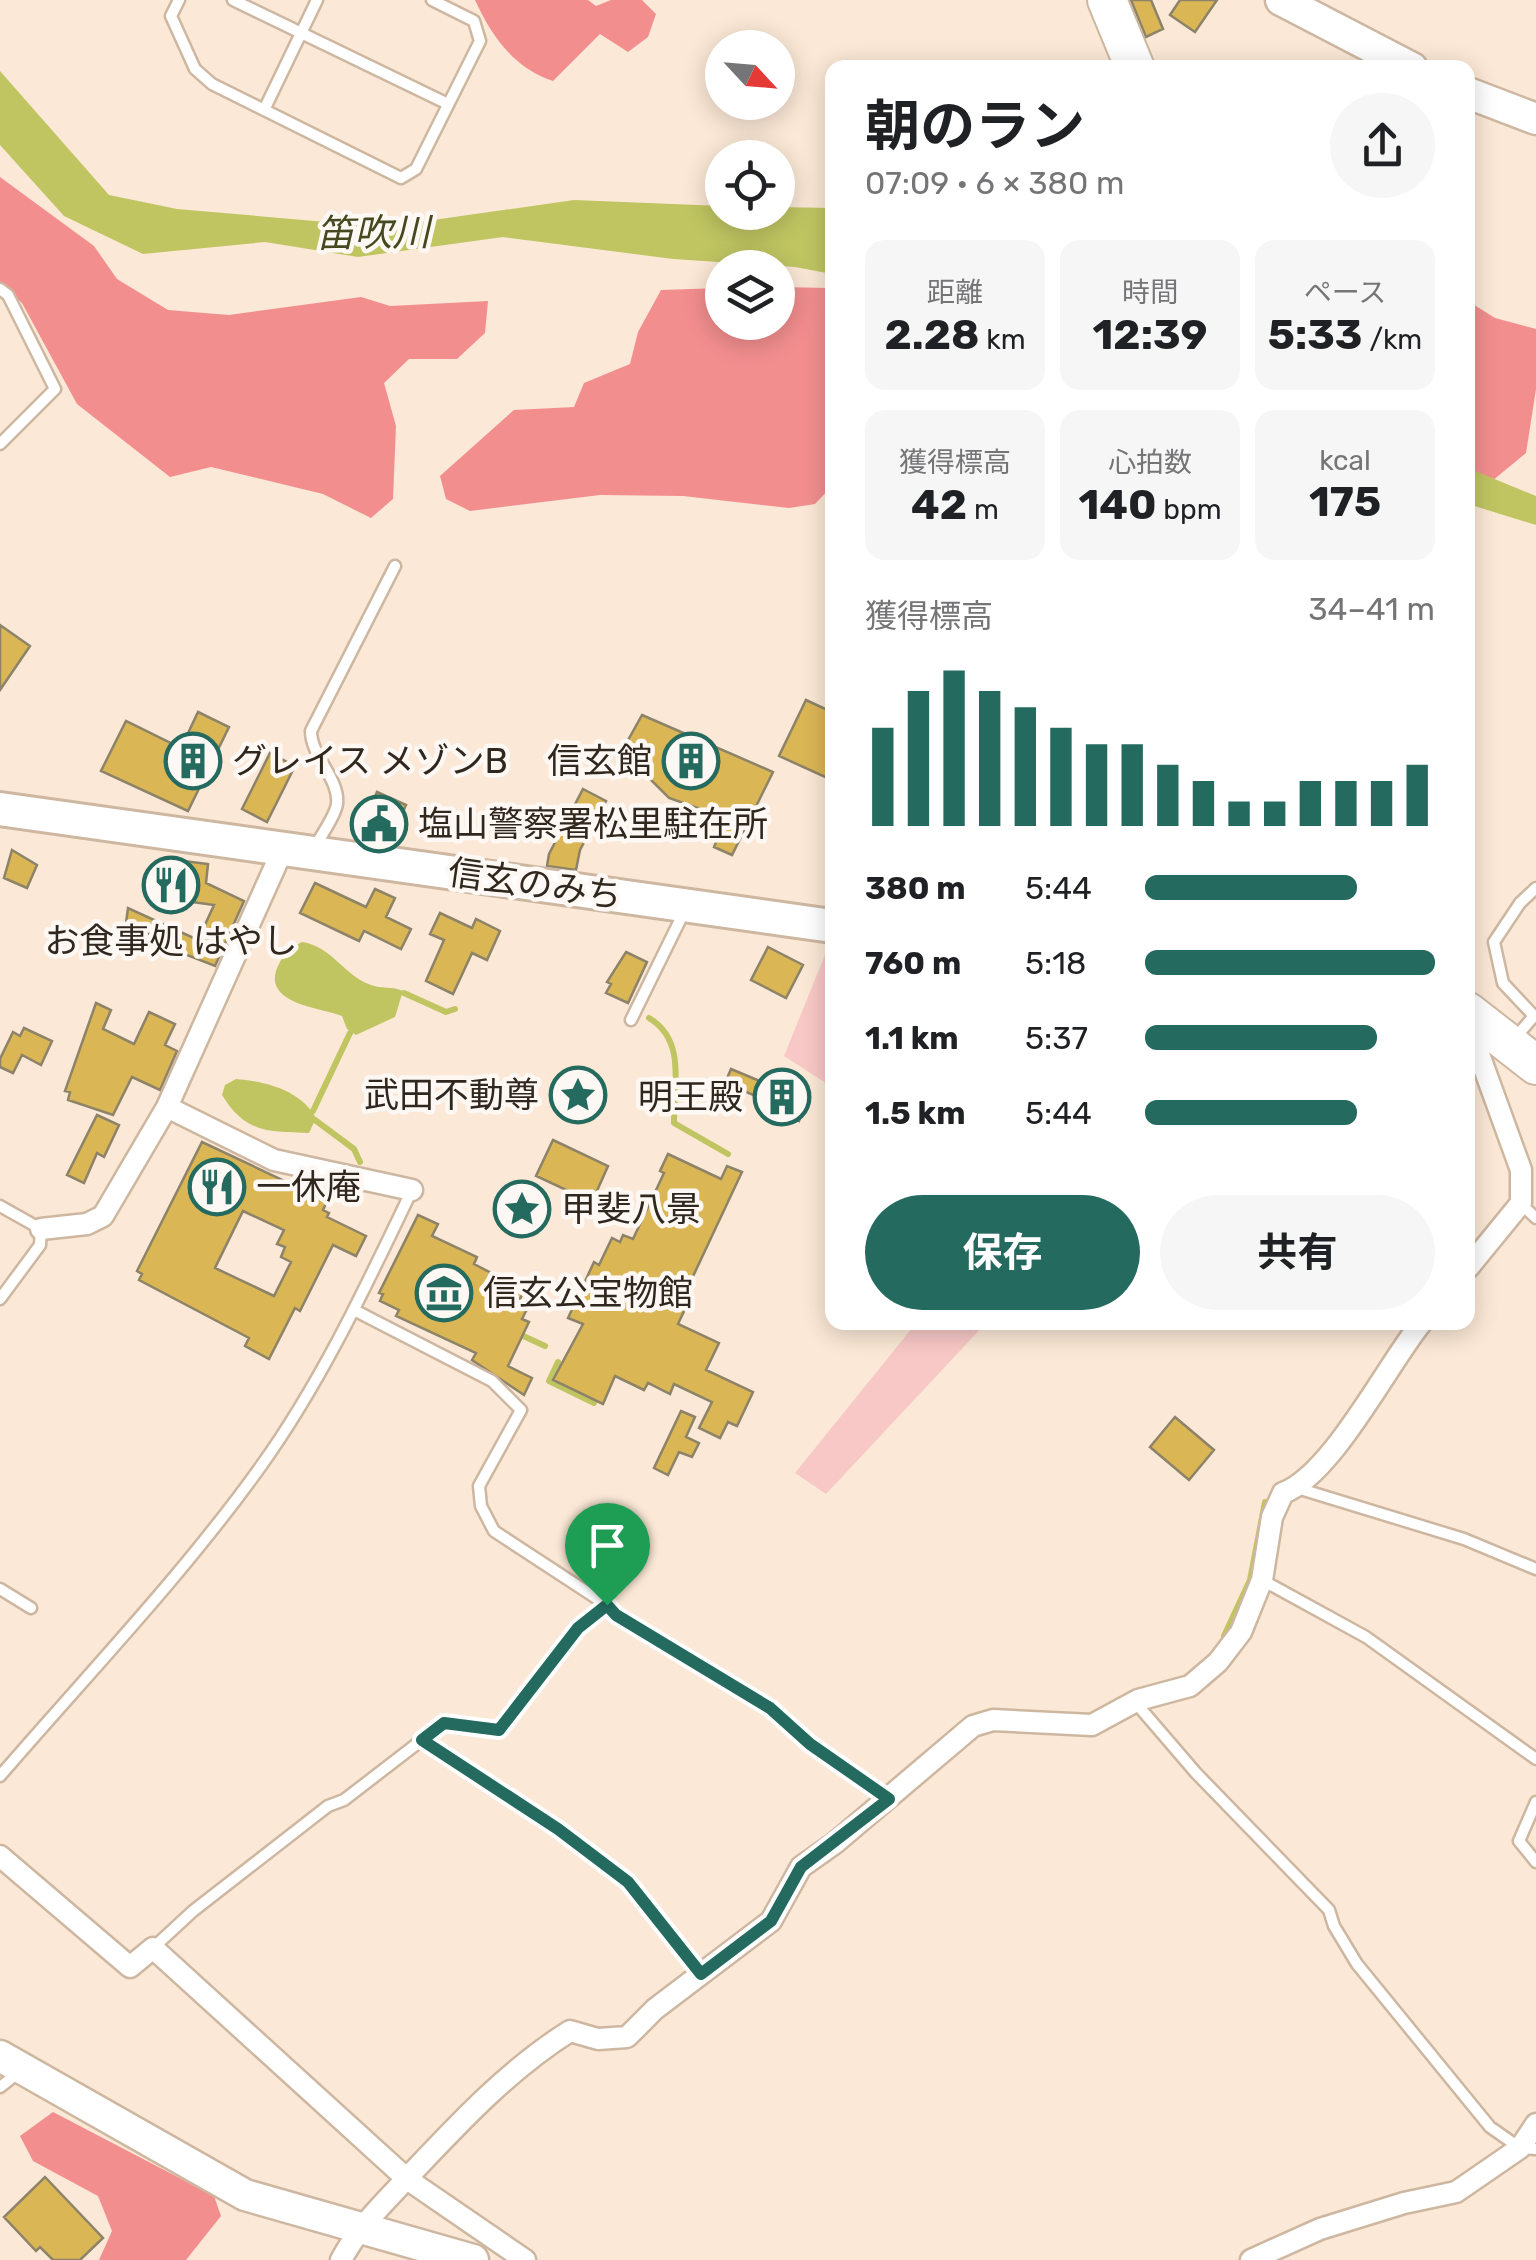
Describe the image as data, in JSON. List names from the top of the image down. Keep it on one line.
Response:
{"streets":{"main road":["信玄のみち"]},"water":["笛吹川"],"places":{"building":["グレイス メゾンB","信玄館","明王殿"],"public building":["塩山警察署松里駐在所"],"restaurant":["お食事処 はやし","一休庵"],"place":["武田不動尊","甲斐八景"],"museum":["信玄公宝物館"]},"north":"bottom right","page":{"heading":["朝のラン","07:09 · 6 × 380 m"],"stats":[["距離","2.28 km"],["時間","12:39"],["ペース","5:33 /km"],["獲得標高","42 m"],["心拍数","140 bpm"],["kcal","175"]],"chart":["獲得標高","34–41 m"],"list":[{"name":"380 m","note":"5:44"},{"name":"760 m","note":"5:18"},{"name":"1.1 km","note":"5:37"},{"name":"1.5 km","note":"5:44"}],"buttons":["保存","共有"]}}
